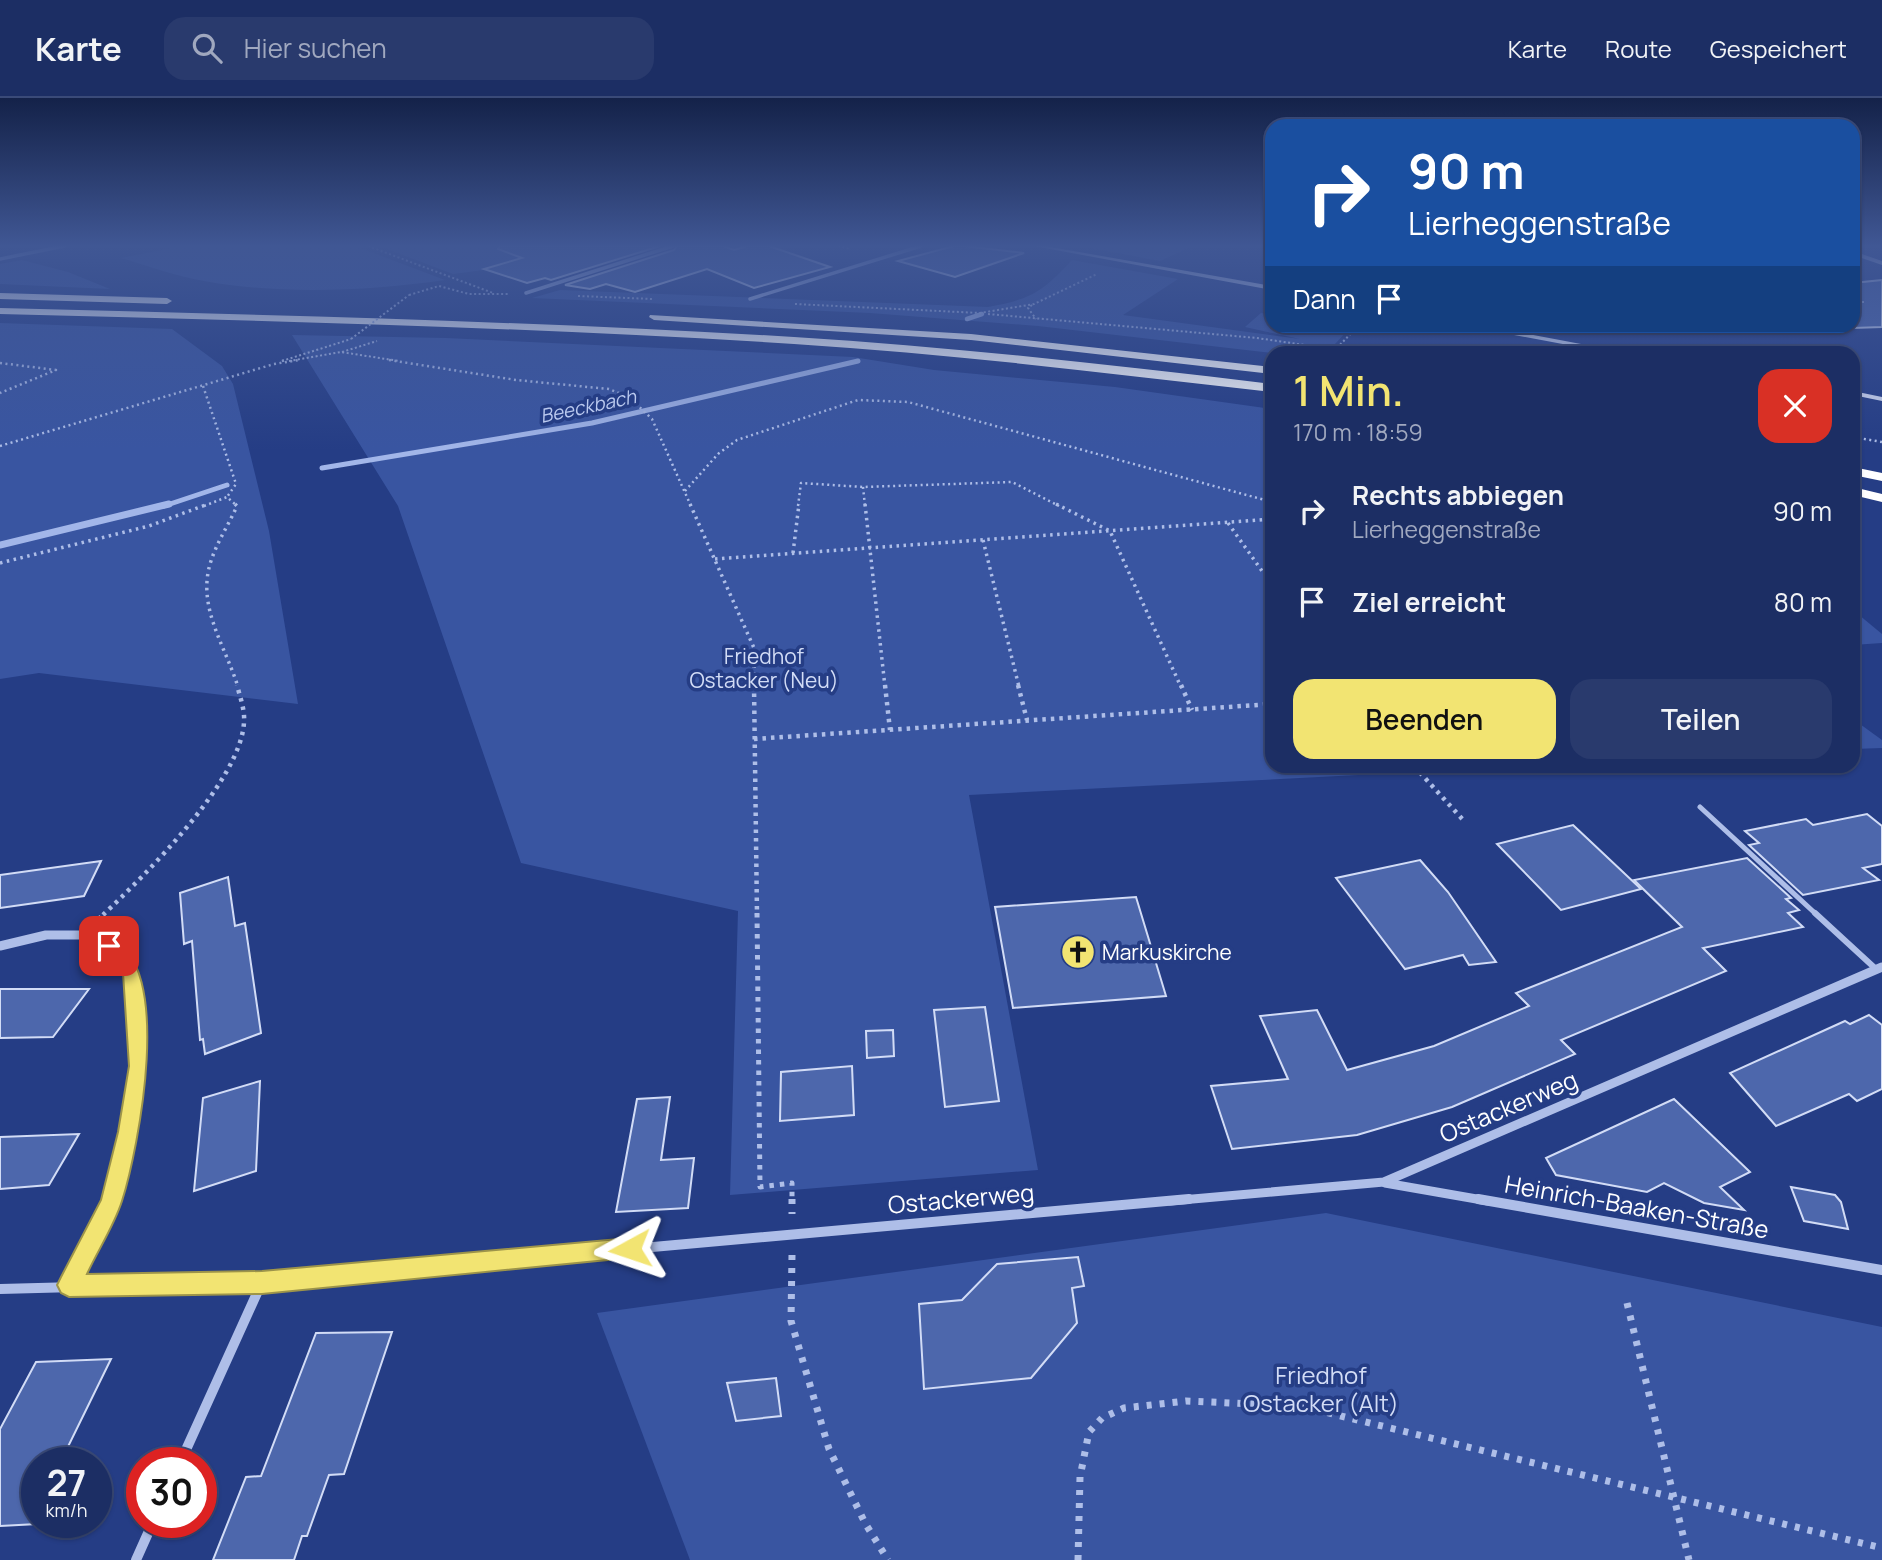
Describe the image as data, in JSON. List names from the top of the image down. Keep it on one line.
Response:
{"streets":{"street":["Ostackerweg","Heinrich-Baaken-Straße"]},"crossings":[["Ostackerweg","Heinrich-Baaken-Straße"]],"water":["Beeckbach"],"parks":["Friedhof Ostacker (Neu)","Friedhof Ostacker (Alt)"],"places":{"church":["Markuskirche"]},"page":{"header":"Karte","search":"Hier suchen","nav":["Karte","Route","Gespeichert"],"turn":["90 m","Lierheggenstraße"],"then":"Dann","heading":["1 Min.","170 m · 18:59"],"list":[{"name":"Rechts abbiegen","note":"Lierheggenstraße","value":"90 m"},{"name":"Ziel erreicht","value":"80 m"}],"buttons":["Beenden","Teilen"],"speed":"27 km/h","limit":"30"}}
